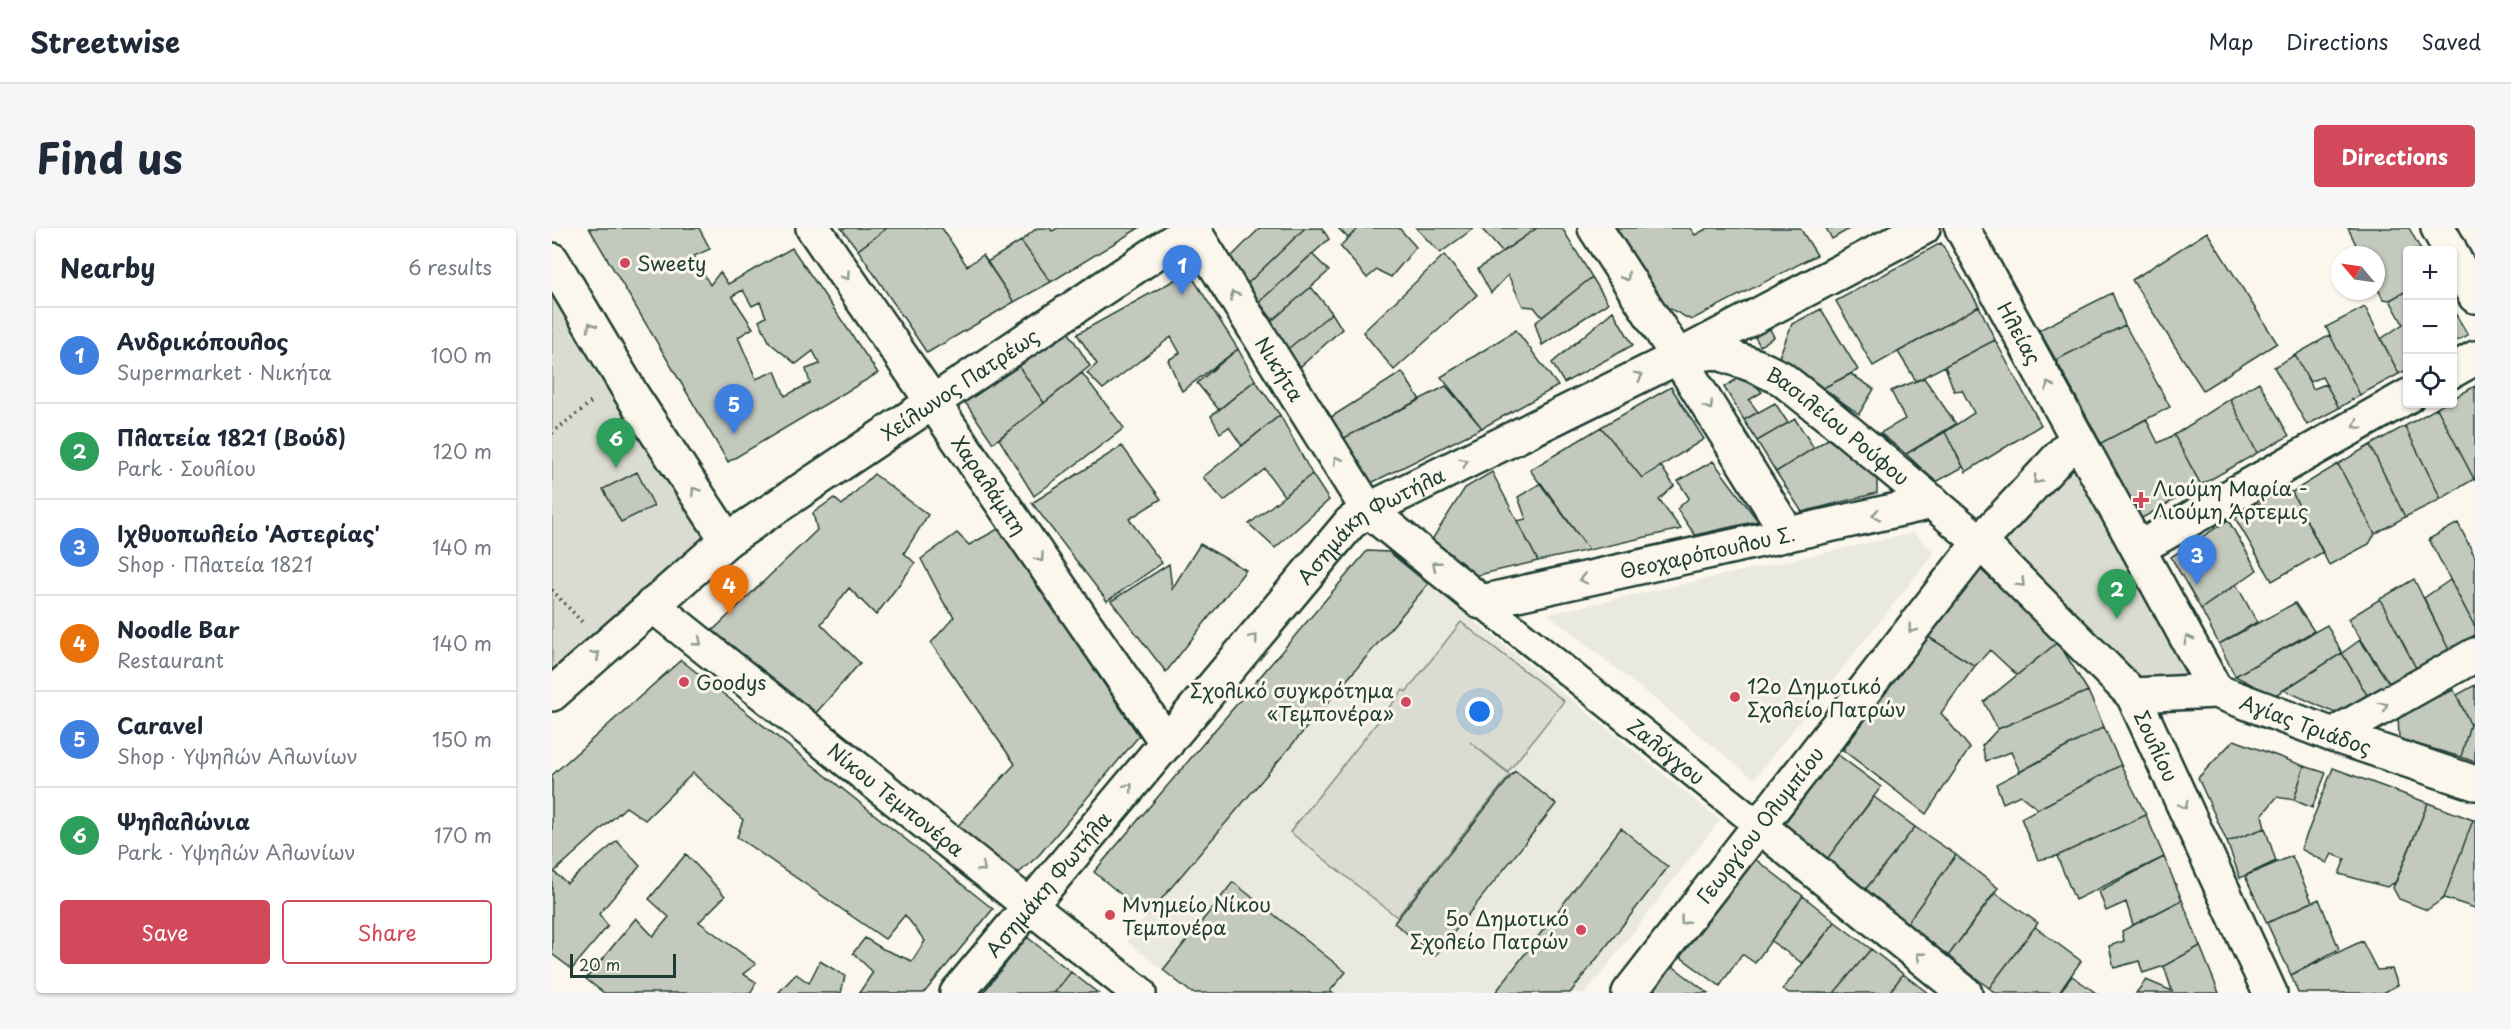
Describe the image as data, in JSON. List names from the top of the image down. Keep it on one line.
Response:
{"streets":{"street":["Ηλείας","Νικήτα","Χείλωνος Πατρέως","Βασιλείου Ρούφου","Χαραλάμπη","Ασημάκη Φωτήλα","Θεοχαρόπουλου Σ.","Αγίας Τριάδος","Σουλίου","Ζαλόγγου","Νίκου Τεμπονέρα","Γεωργίου Ολυμπίου"]},"crossings":[["Ηλείας","Αγίας Τριάδος"],["Ηλείας","Γεωργίου Ολυμπίου"],["Νικήτα","Χείλωνος Πατρέως"],["Νικήτα","Ασημάκη Φωτήλα"],["Νικήτα","Ζαλόγγου"],["Χείλωνος Πατρέως","Χαραλάμπη"],["Χείλωνος Πατρέως","Νίκου Τεμπονέρα"],["Βασιλείου Ρούφου","Ασημάκη Φωτήλα"],["Βασιλείου Ρούφου","Θεοχαρόπουλου Σ."],["Βασιλείου Ρούφου","Σουλίου"],["Βασιλείου Ρούφου","Γεωργίου Ολυμπίου"],["Χαραλάμπη","Ασημάκη Φωτήλα"],["Ασημάκη Φωτήλα","Ζαλόγγου"],["Ασημάκη Φωτήλα","Νίκου Τεμπονέρα"],["Θεοχαρόπουλου Σ.","Ζαλόγγου"],["Αγίας Τριάδος","Σουλίου"],["Σουλίου","Γεωργίου Ολυμπίου"],["Ζαλόγγου","Γεωργίου Ολυμπίου"]],"one_way":["Ηλείας","Νικήτα","Ασημάκη Φωτήλα","Θεοχαρόπουλου Σ.","Σουλίου","Ζαλόγγου","Νίκου Τεμπονέρα","Γεωργίου Ολυμπίου"],"places":{"other":["Sweety","Goodys","12ο Δημοτικό Σχολείο Πατρών","Σχολικό συγκρότημα «Τεμπονέρα»","Μνημείο Νίκου Τεμπονέρα","5ο Δημοτικό Σχολείο Πατρών"],"health":["Λιούμη Μαρία - Λιούμη Άρτεμις"]},"scale_bar":"20 m","north":"top left","page":{"header":"Streetwise","nav":["Map","Directions","Saved"],"title":"Find us","buttons":["Directions",["Save","Share"]],"heading":["Nearby","6 results"],"pins":["1","5","6","3","4","2"],"map_buttons":["+","−"],"list":[{"mark":"1","name":"Ανδρικόπουλος","note":"Supermarket · Νικήτα","value":"100 m"},{"mark":"2","name":"Πλατεία 1821 (Βούδ)","note":"Park · Σουλίου","value":"120 m"},{"mark":"3","name":"Ιχθυοπωλείο 'Αστερίας'","note":"Shop · Πλατεία 1821","value":"140 m"},{"mark":"4","name":"Noodle Bar","note":"Restaurant","value":"140 m"},{"mark":"5","name":"Caravel","note":"Shop · Υψηλών Αλωνίων","value":"150 m"},{"mark":"6","name":"Ψηλαλώνια","note":"Park · Υψηλών Αλωνίων","value":"170 m"}],"scale":"20 m"}}
